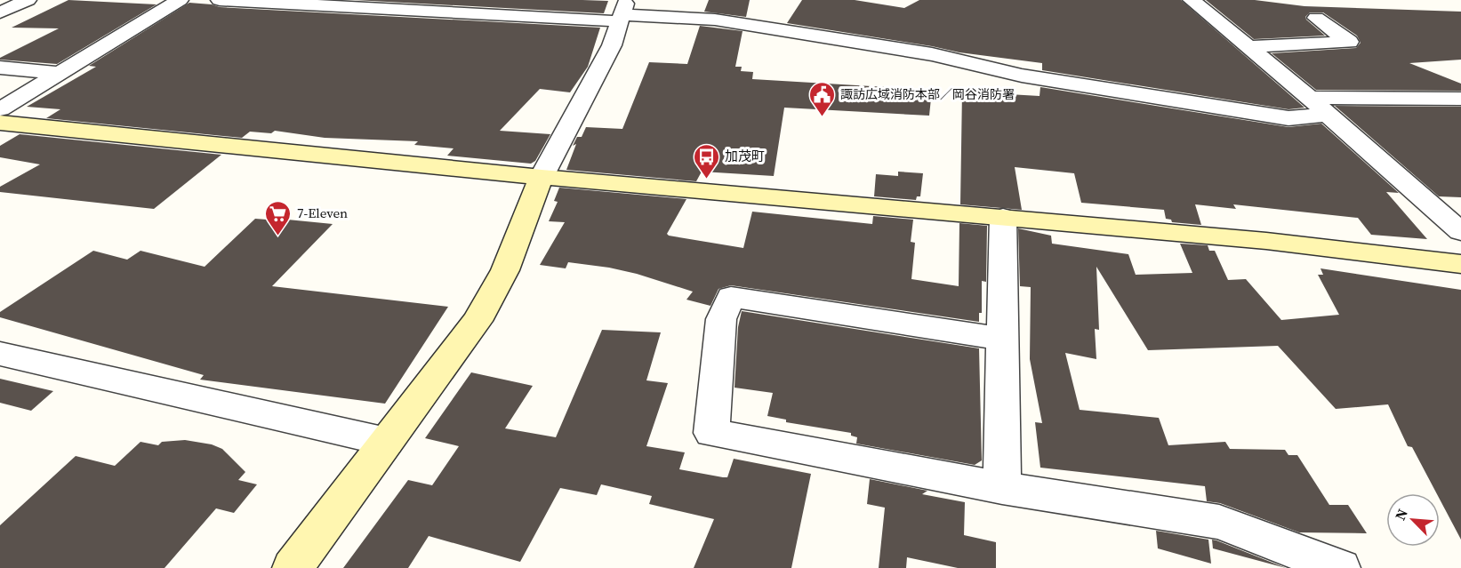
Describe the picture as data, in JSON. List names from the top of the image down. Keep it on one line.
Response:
{"places":{"public building":["諏訪広域消防本部／岡谷消防署"],"bus stop":["加茂町"],"supermarket":["7-Eleven"]},"north":"top left"}
